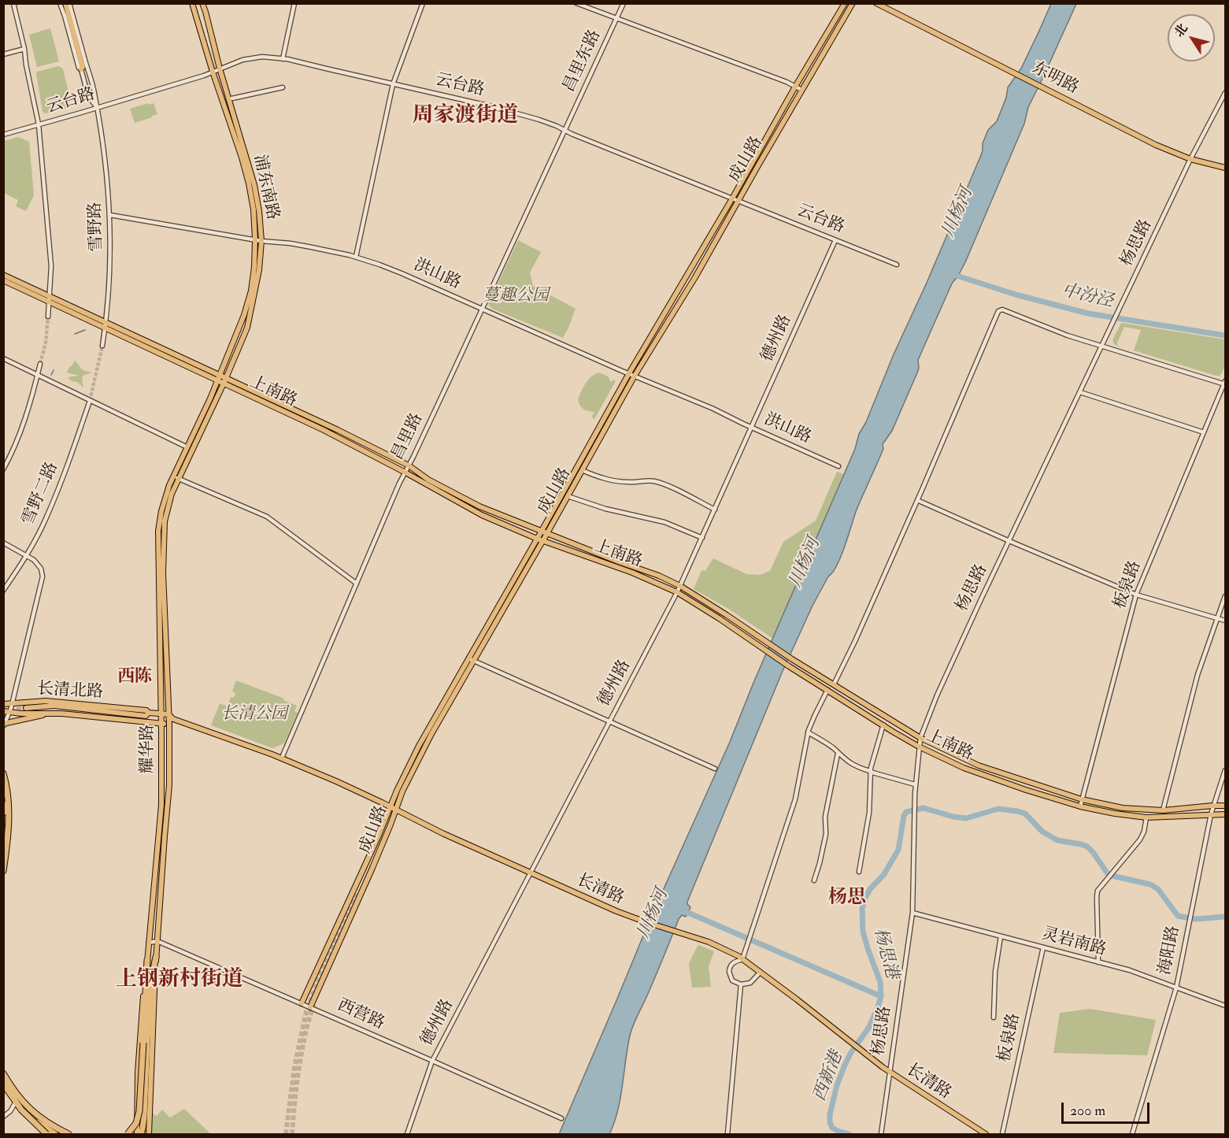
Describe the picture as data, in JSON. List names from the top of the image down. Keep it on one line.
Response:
{"streets":{"main road":["东明路","成山路","浦东南路","上南路","长清北路","耀华路","长清路"],"street":["昌里东路","云台路","雪野路","杨思路","洪山路","德州路","昌里路","雪野二路","板泉路","灵岩南路","海阳路","西营路"]},"crossings":[["昌里东路","云台路"],["昌里东路","昌里路"],["东明路","杨思路"],["云台路","成山路"],["云台路","浦东南路"],["云台路","雪野路"],["云台路","德州路"],["云台路","昌里路"],["成山路","洪山路"],["成山路","上南路"],["成山路","长清路"],["成山路","西营路"],["浦东南路","洪山路"],["浦东南路","上南路"],["浦东南路","耀华路"],["雪野路","洪山路"],["雪野路","上南路"],["杨思路","上南路"],["杨思路","长清路"],["杨思路","灵岩南路"],["洪山路","德州路"],["洪山路","昌里路"],["德州路","上南路"],["德州路","长清路"],["德州路","西营路"],["上南路","昌里路"],["上南路","板泉路"],["上南路","耀华路"],["上南路","海阳路"],["昌里路","长清路"],["板泉路","灵岩南路"],["长清北路","耀华路"],["耀华路","长清路"],["耀华路","西营路"],["灵岩南路","海阳路"]],"districts":["周家渡街道","西陈","杨思","上钢新村街道"],"water":["川杨河","中汾泾","杨思港","西新港"],"parks":["蔓趣公园","长清公园"],"scale_bar":"200 m","north":"top left"}
